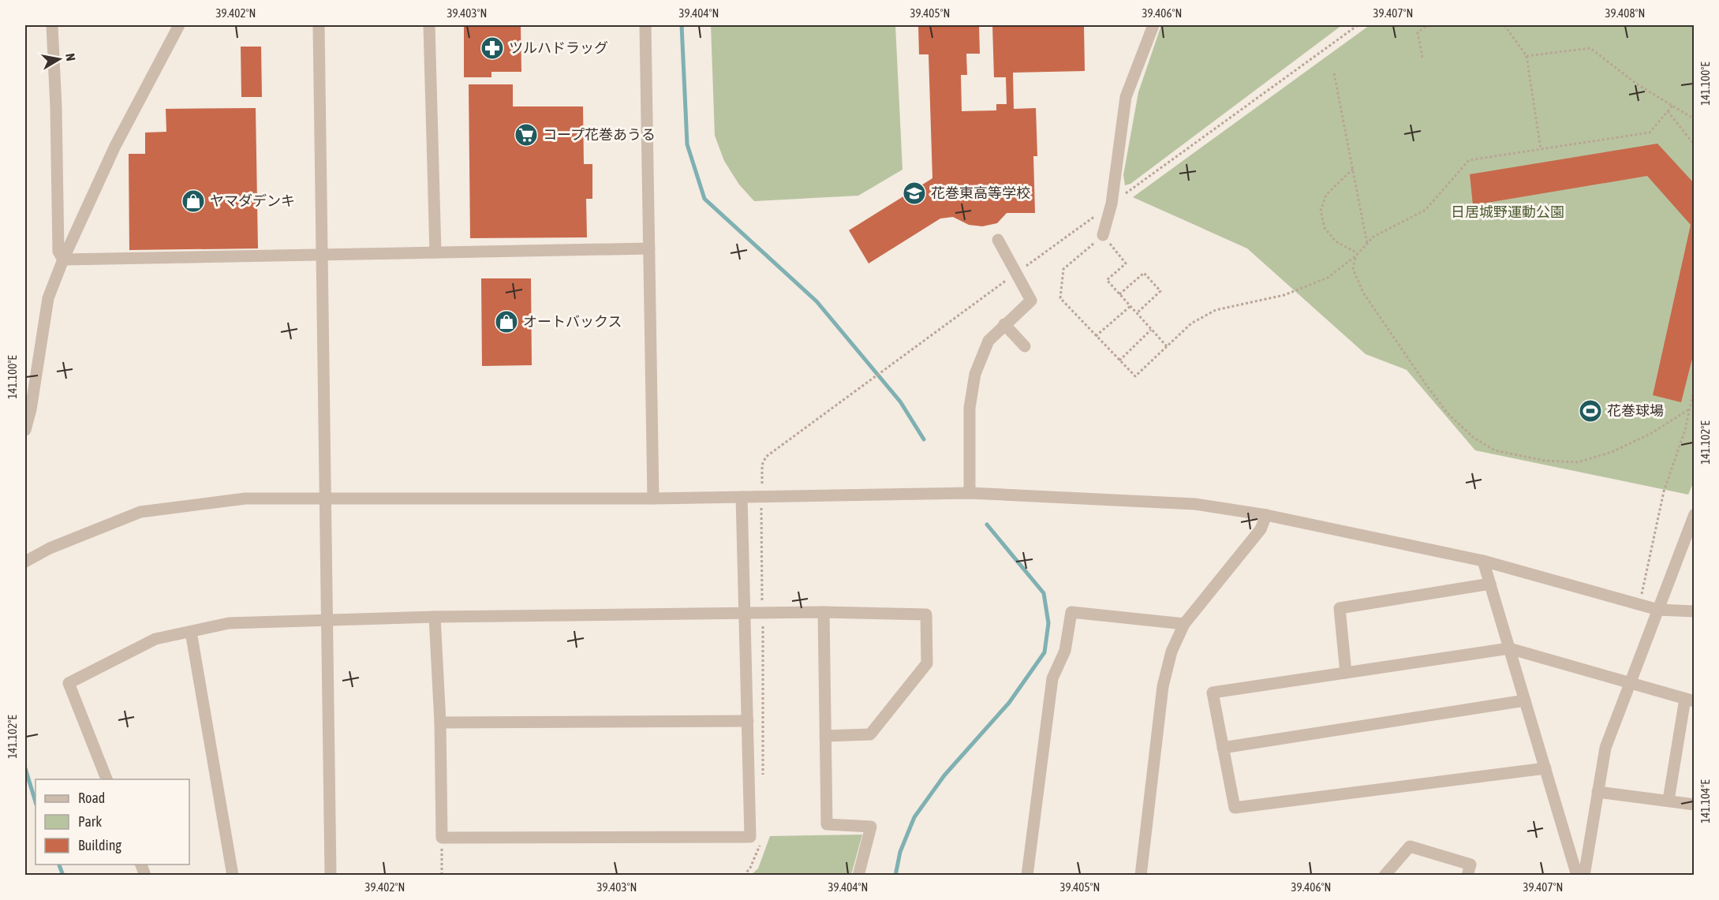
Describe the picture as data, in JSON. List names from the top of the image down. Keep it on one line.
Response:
{"parks":["日居城野運動公園"],"places":{"pharmacy":["ツルハドラッグ"],"supermarket":["コープ花巻あうる"],"school or university":["花巻東高等学校"],"shop":["ヤマダデンキ","オートバックス"],"sports":["花巻球場"]},"legend":["Road","Park","Building"],"north":"right","coordinates":["39.402°N","39.403°N","39.404°N","39.405°N","39.406°N","39.407°N","39.408°N","141.100°E","141.102°E","141.104°E"]}
